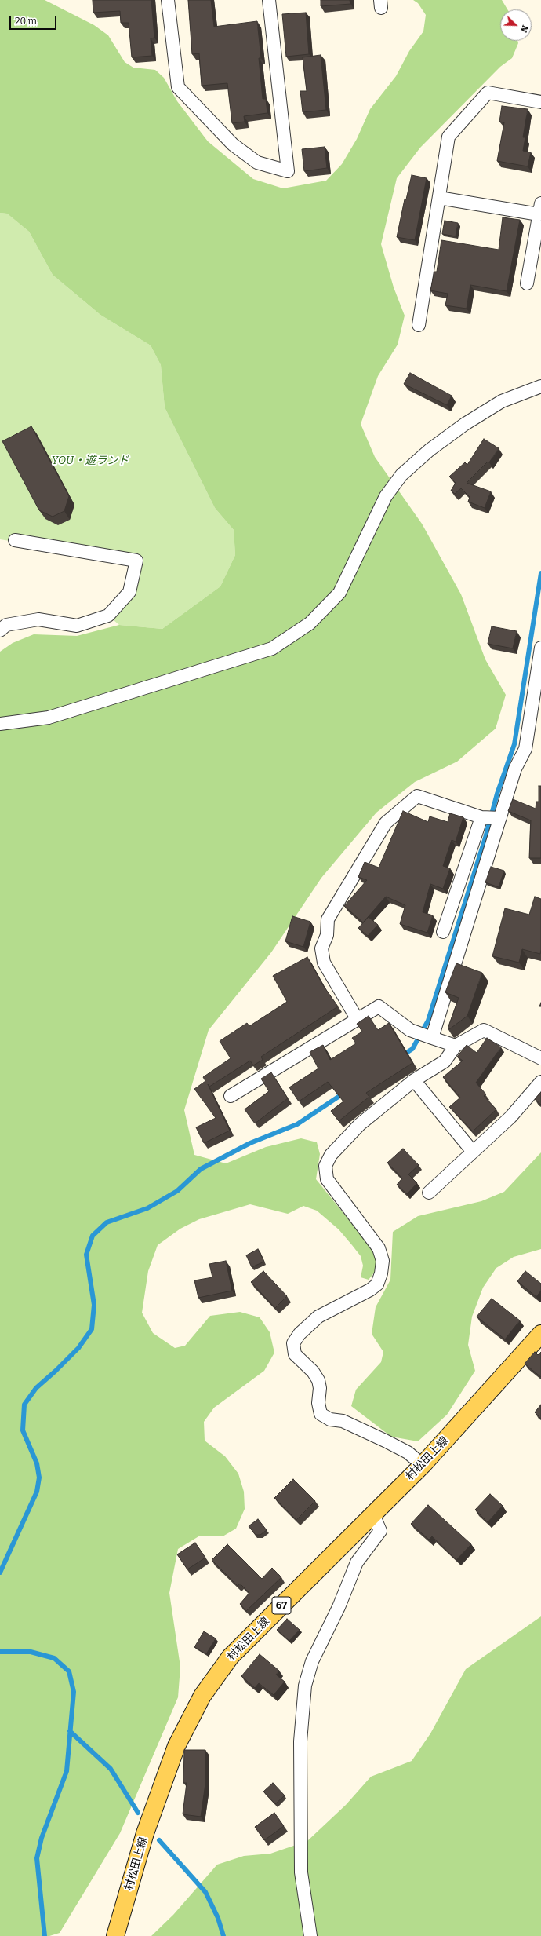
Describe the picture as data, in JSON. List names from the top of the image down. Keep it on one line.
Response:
{"streets":{"main road":["村松田上線","67"]},"parks":["YOU・遊ランド"],"scale_bar":"20 m","north":"bottom right"}
